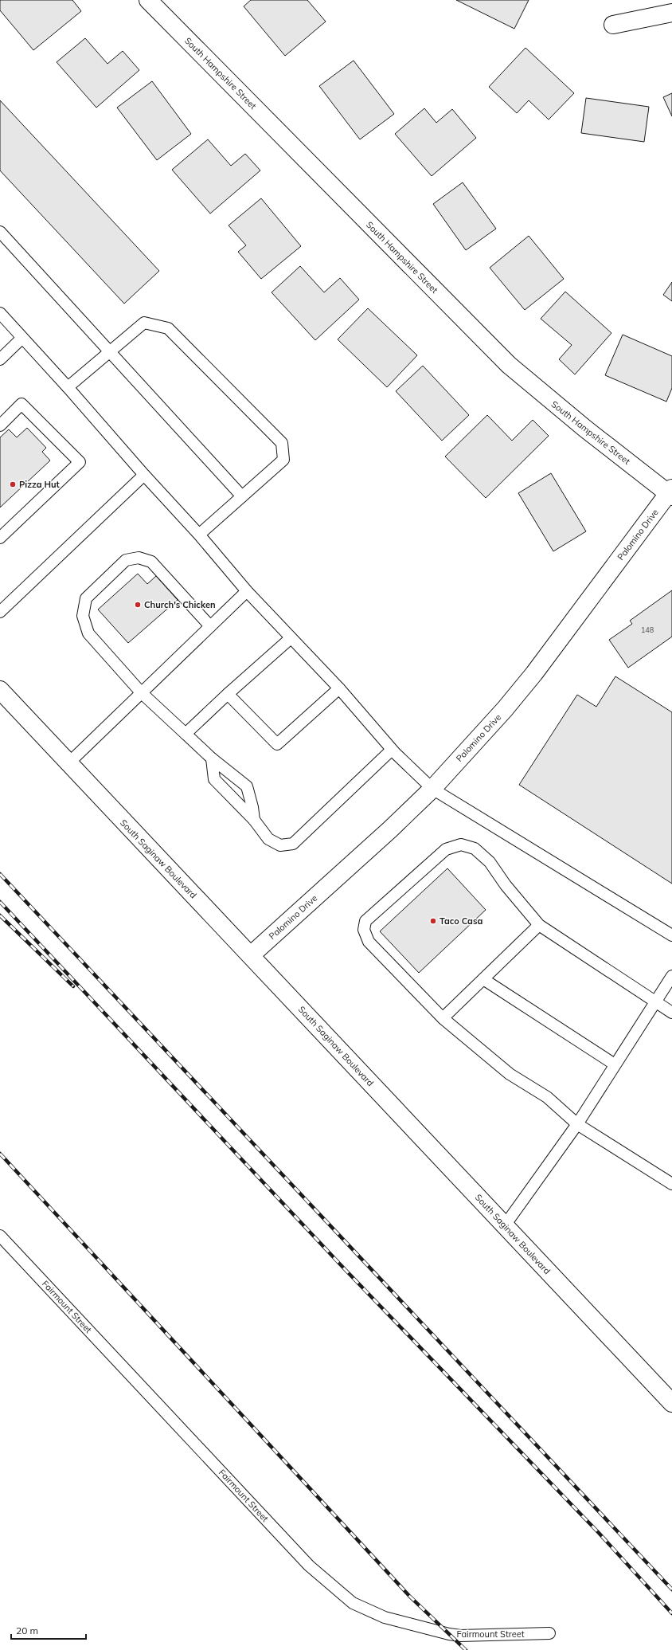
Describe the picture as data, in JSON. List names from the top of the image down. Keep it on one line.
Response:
{"streets":{"street":["South Hampshire Street","Palomino Drive","South Saginaw Boulevard"],"lane":["Fairmount Street"]},"crossings":[["South Hampshire Street","Palomino Drive"],["Palomino Drive","South Saginaw Boulevard"]],"places":["Pizza Hut","Church's Chicken","Taco Casa"],"house_numbers":["148"],"scale_bar":"20 m"}
